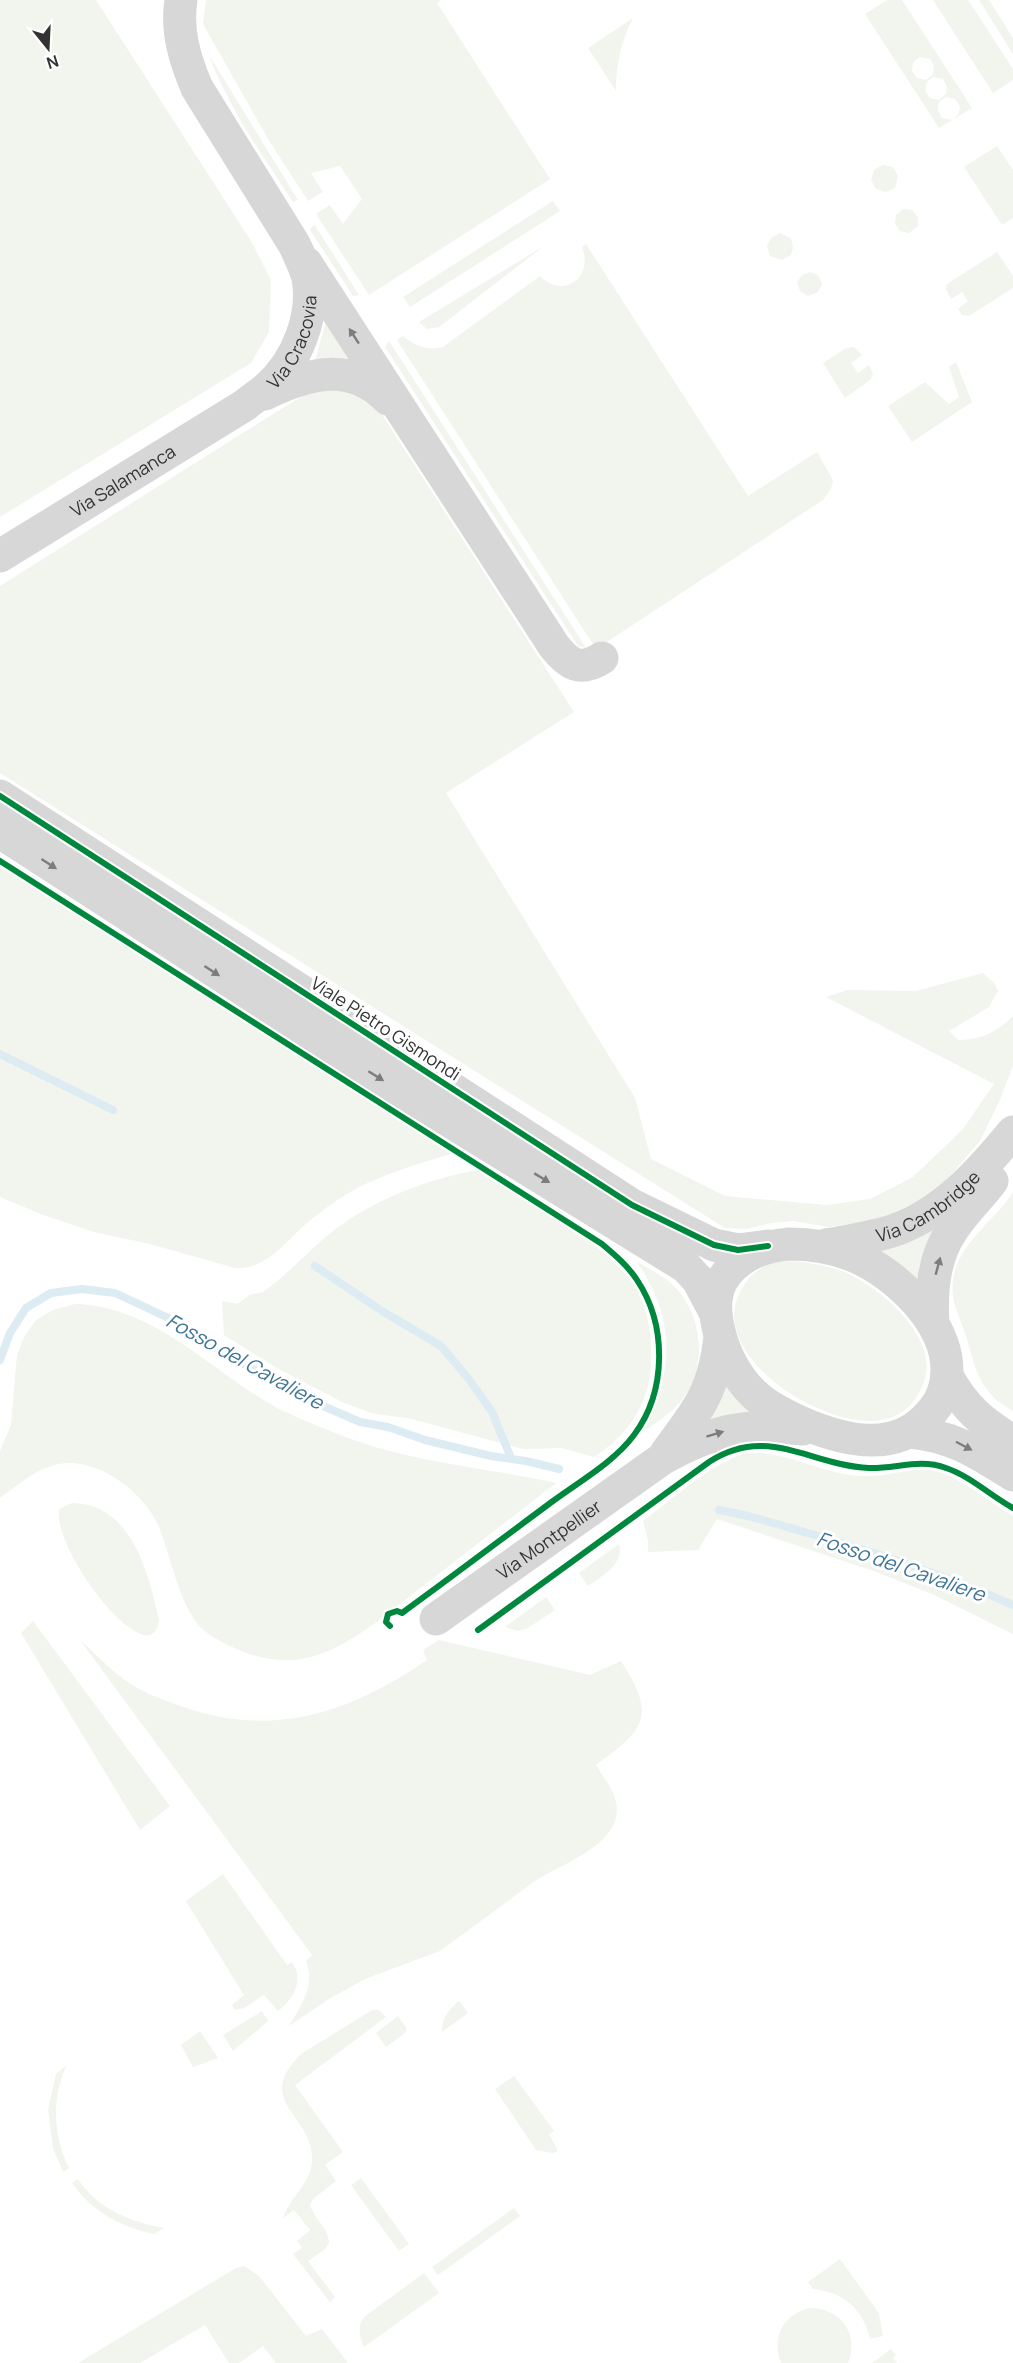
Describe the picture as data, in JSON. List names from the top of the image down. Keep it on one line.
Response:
{"streets":{"street":["Via Cracovia","Via Salamanca","Viale Pietro Gismondi","Via Cambridge","Via Montpellier"]},"crossings":[["Via Cracovia","Via Salamanca"],["Viale Pietro Gismondi","Via Cambridge"],["Viale Pietro Gismondi","Via Montpellier"],["Via Cambridge","Via Montpellier"]],"one_way":["Via Cambridge"],"water":["Fosso del Cavaliere"],"north":"bottom"}
